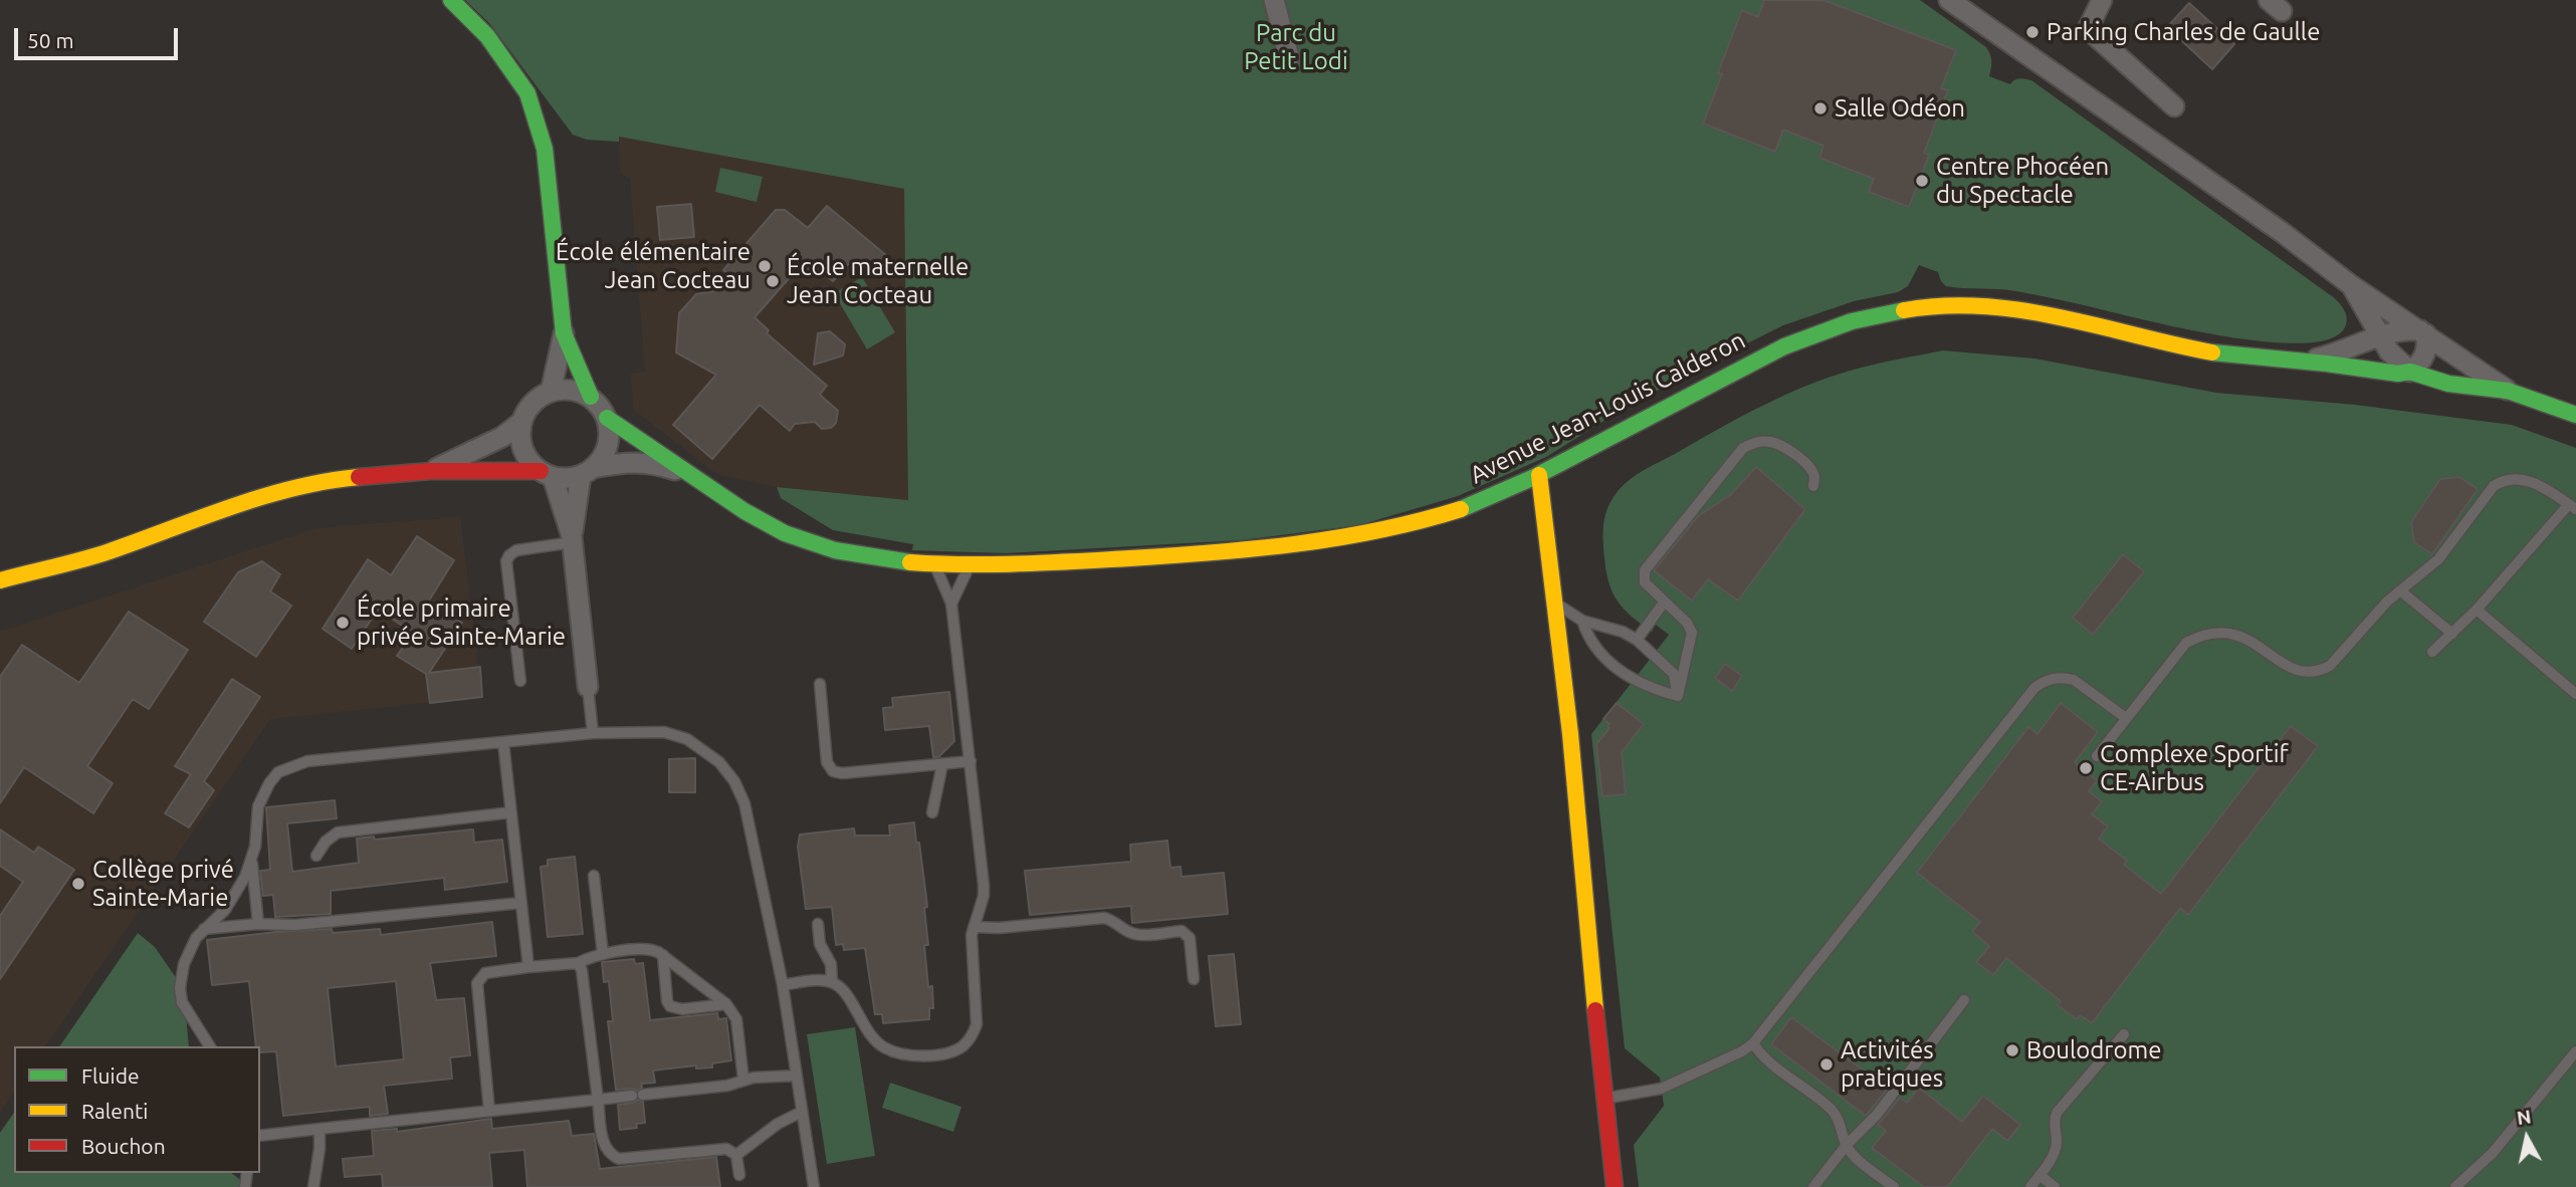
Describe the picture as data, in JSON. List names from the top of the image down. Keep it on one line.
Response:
{"streets":{"street":["Avenue Jean-Louis Calderon"]},"parks":["Parc du Petit Lodi"],"places":["Parking Charles de Gaulle","Salle Odéon","Centre Phocéen du Spectacle","École élémentaire Jean Cocteau","École maternelle Jean Cocteau","École primaire privée Sainte-Marie","Complexe Sportif CE-Airbus","Collège privé Sainte-Marie","Boulodrome","Activités pratiques"],"legend":["Fluide","Ralenti","Bouchon"],"scale_bar":"50 m","north":"top"}
